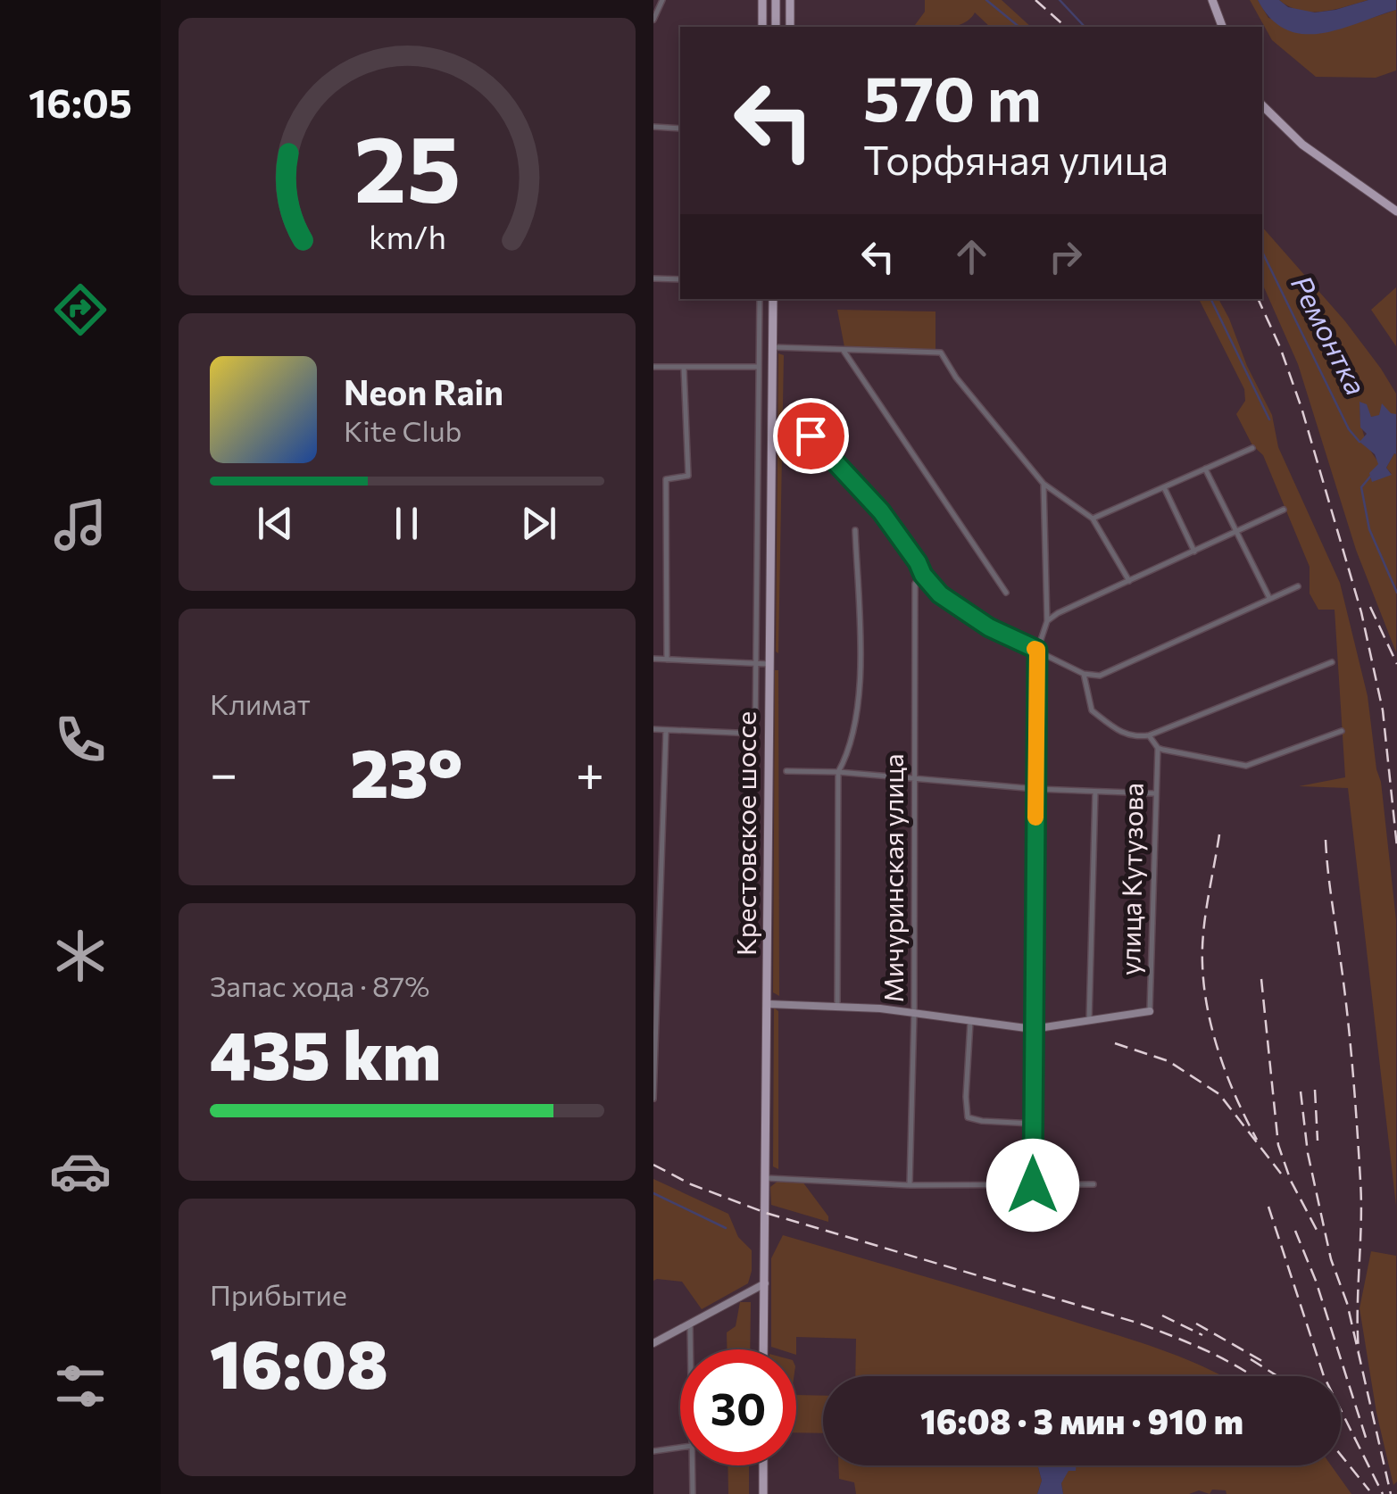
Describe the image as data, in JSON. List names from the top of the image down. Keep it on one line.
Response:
{"streets":{"main road":["Крестовское шоссе"],"street":["Мичуринская улица","улица Кутузова"]},"water":["Ремонтка"],"page":{"tabs":"16:05","turn":["570 m","Торфяная улица"],"song":["Neon Rain","Kite Club"],"tile":["Климат",["Запас хода · 87%","435 km"],["Прибытие","16:08"]],"heat":["−","23°","+"],"limit":"30","trip":"16:08 · 3 мин · 910 m","gauge":["25","km/h"]}}
